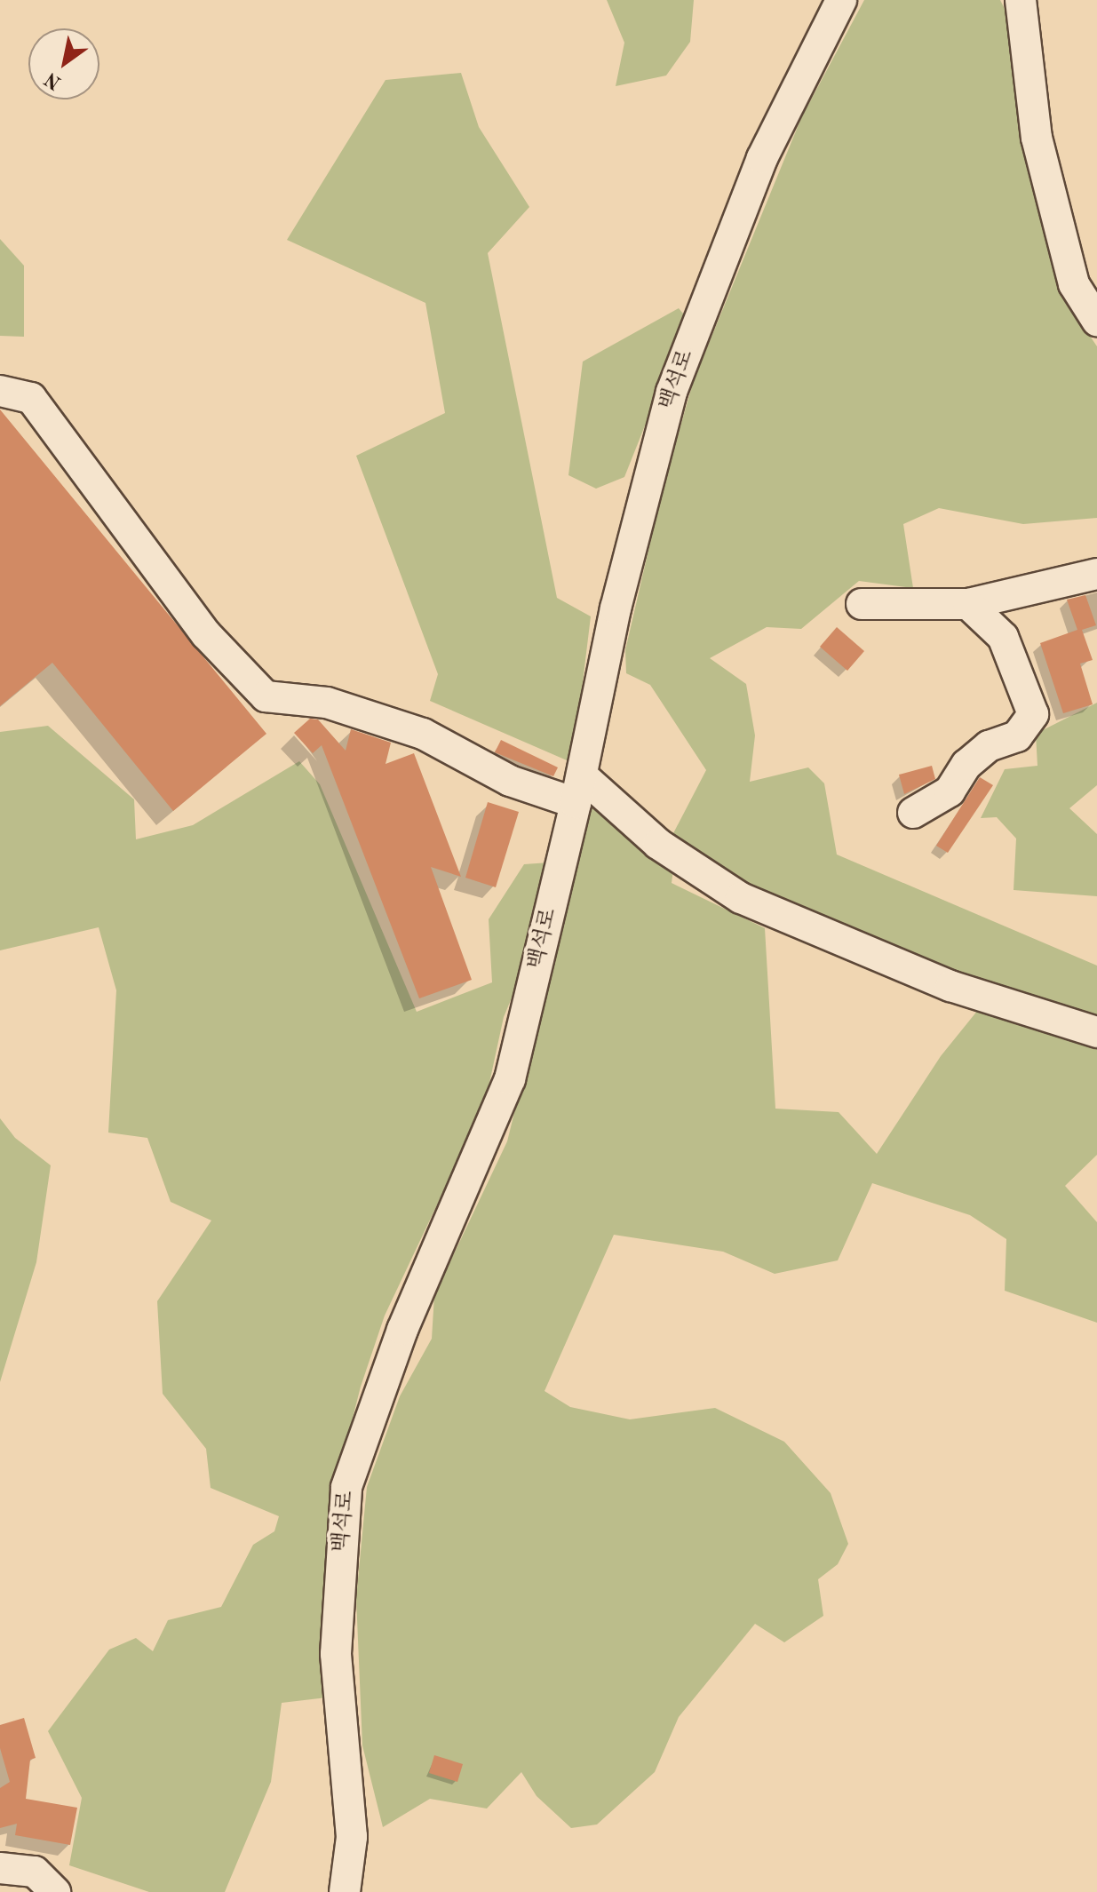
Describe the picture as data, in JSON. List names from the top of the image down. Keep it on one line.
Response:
{"streets":{"street":["백석로"]},"north":"bottom left"}
